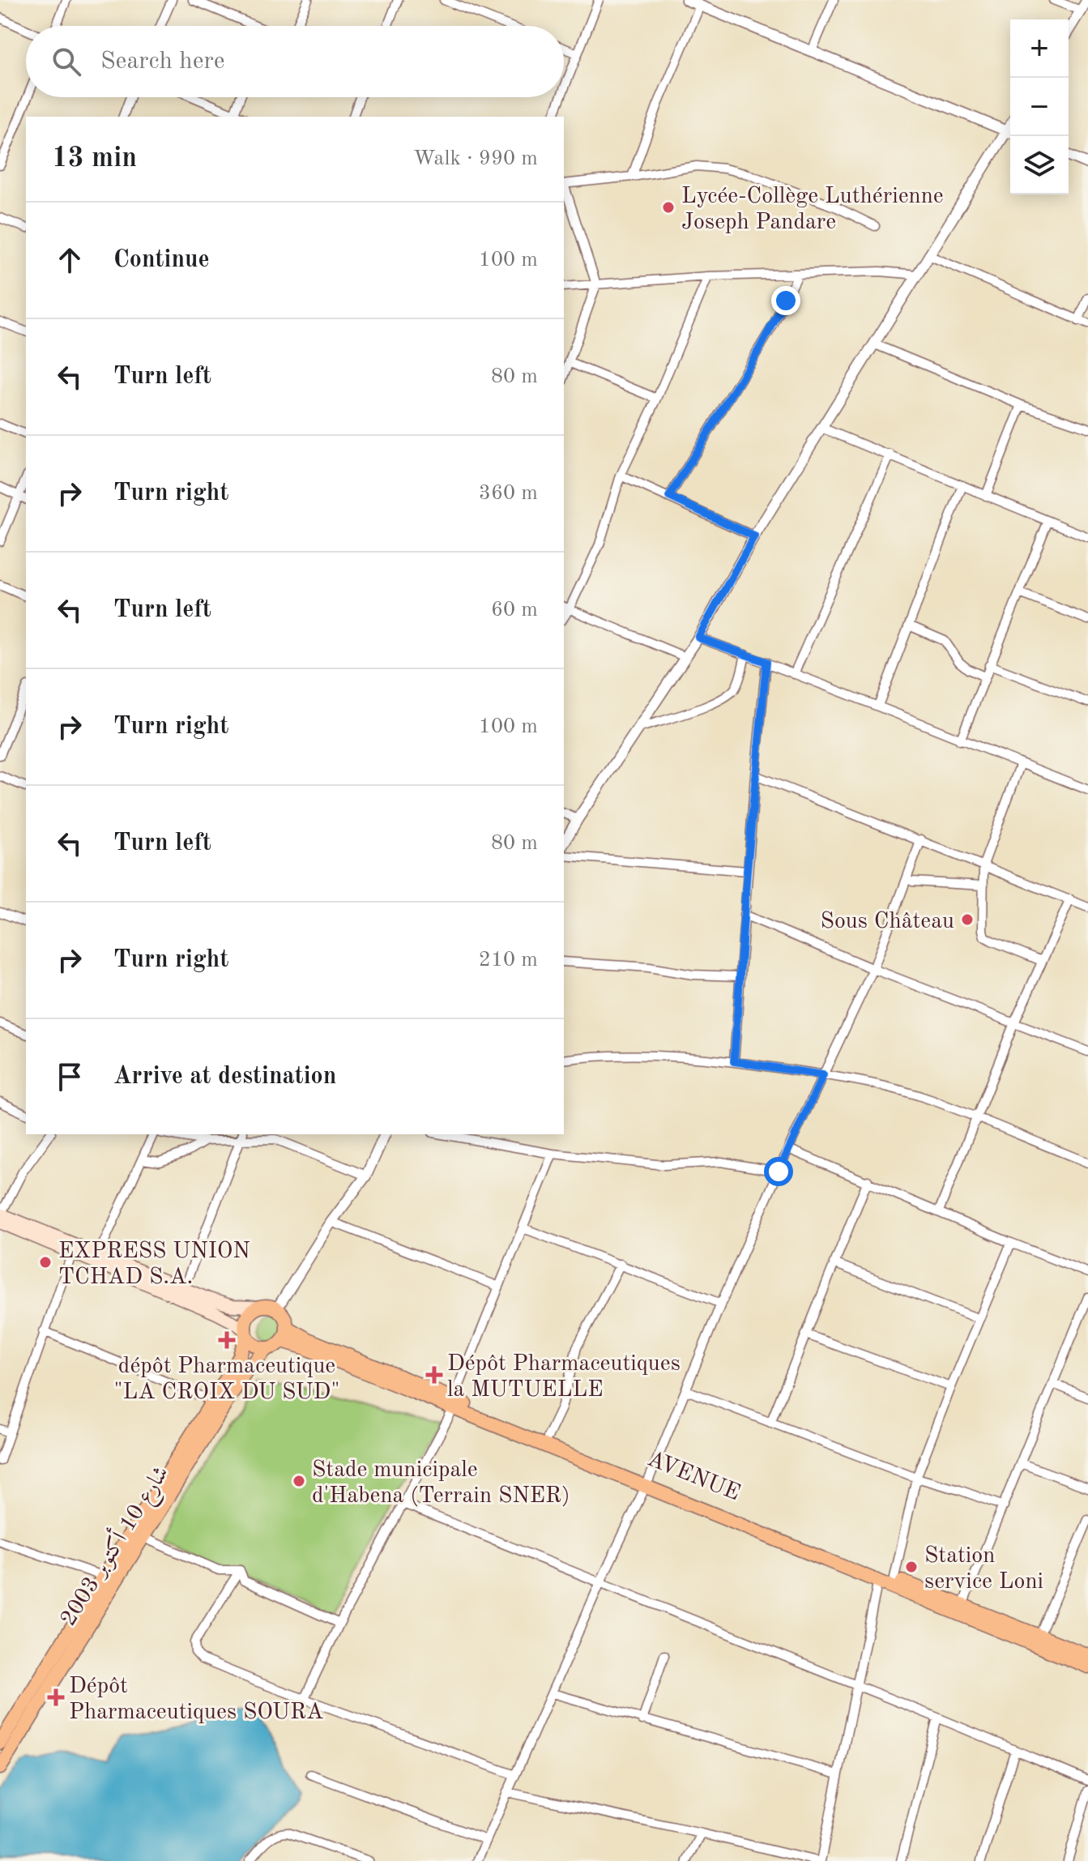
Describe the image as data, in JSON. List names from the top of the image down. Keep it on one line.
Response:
{"streets":{"highway":["AVENUE","شارع 10 أكتوبر 2003"]},"crossings":[["AVENUE","شارع 10 أكتوبر 2003"]],"places":{"other":["Lycée-Collège Luthérienne Joseph Pandare","Sous Château","EXPRESS UNION TCHAD S.A.","Stade municipale d'Habena (Terrain SNER)","Station service Loni"],"health":["dépôt Pharmaceutique \"LA CROIX DU SUD\"","Dépôt Pharmaceutiques la MUTUELLE","Dépôt Pharmaceutiques SOURA"]},"page":{"map_buttons":["+","−"],"search":"Search here","heading":["13 min","Walk · 990 m"],"list":[["Continue","100 m"],["Turn left","80 m"],["Turn right","360 m"],["Turn left","60 m"],["Turn right","100 m"],["Turn left","80 m"],["Turn right","210 m"],"Arrive at destination"]}}
